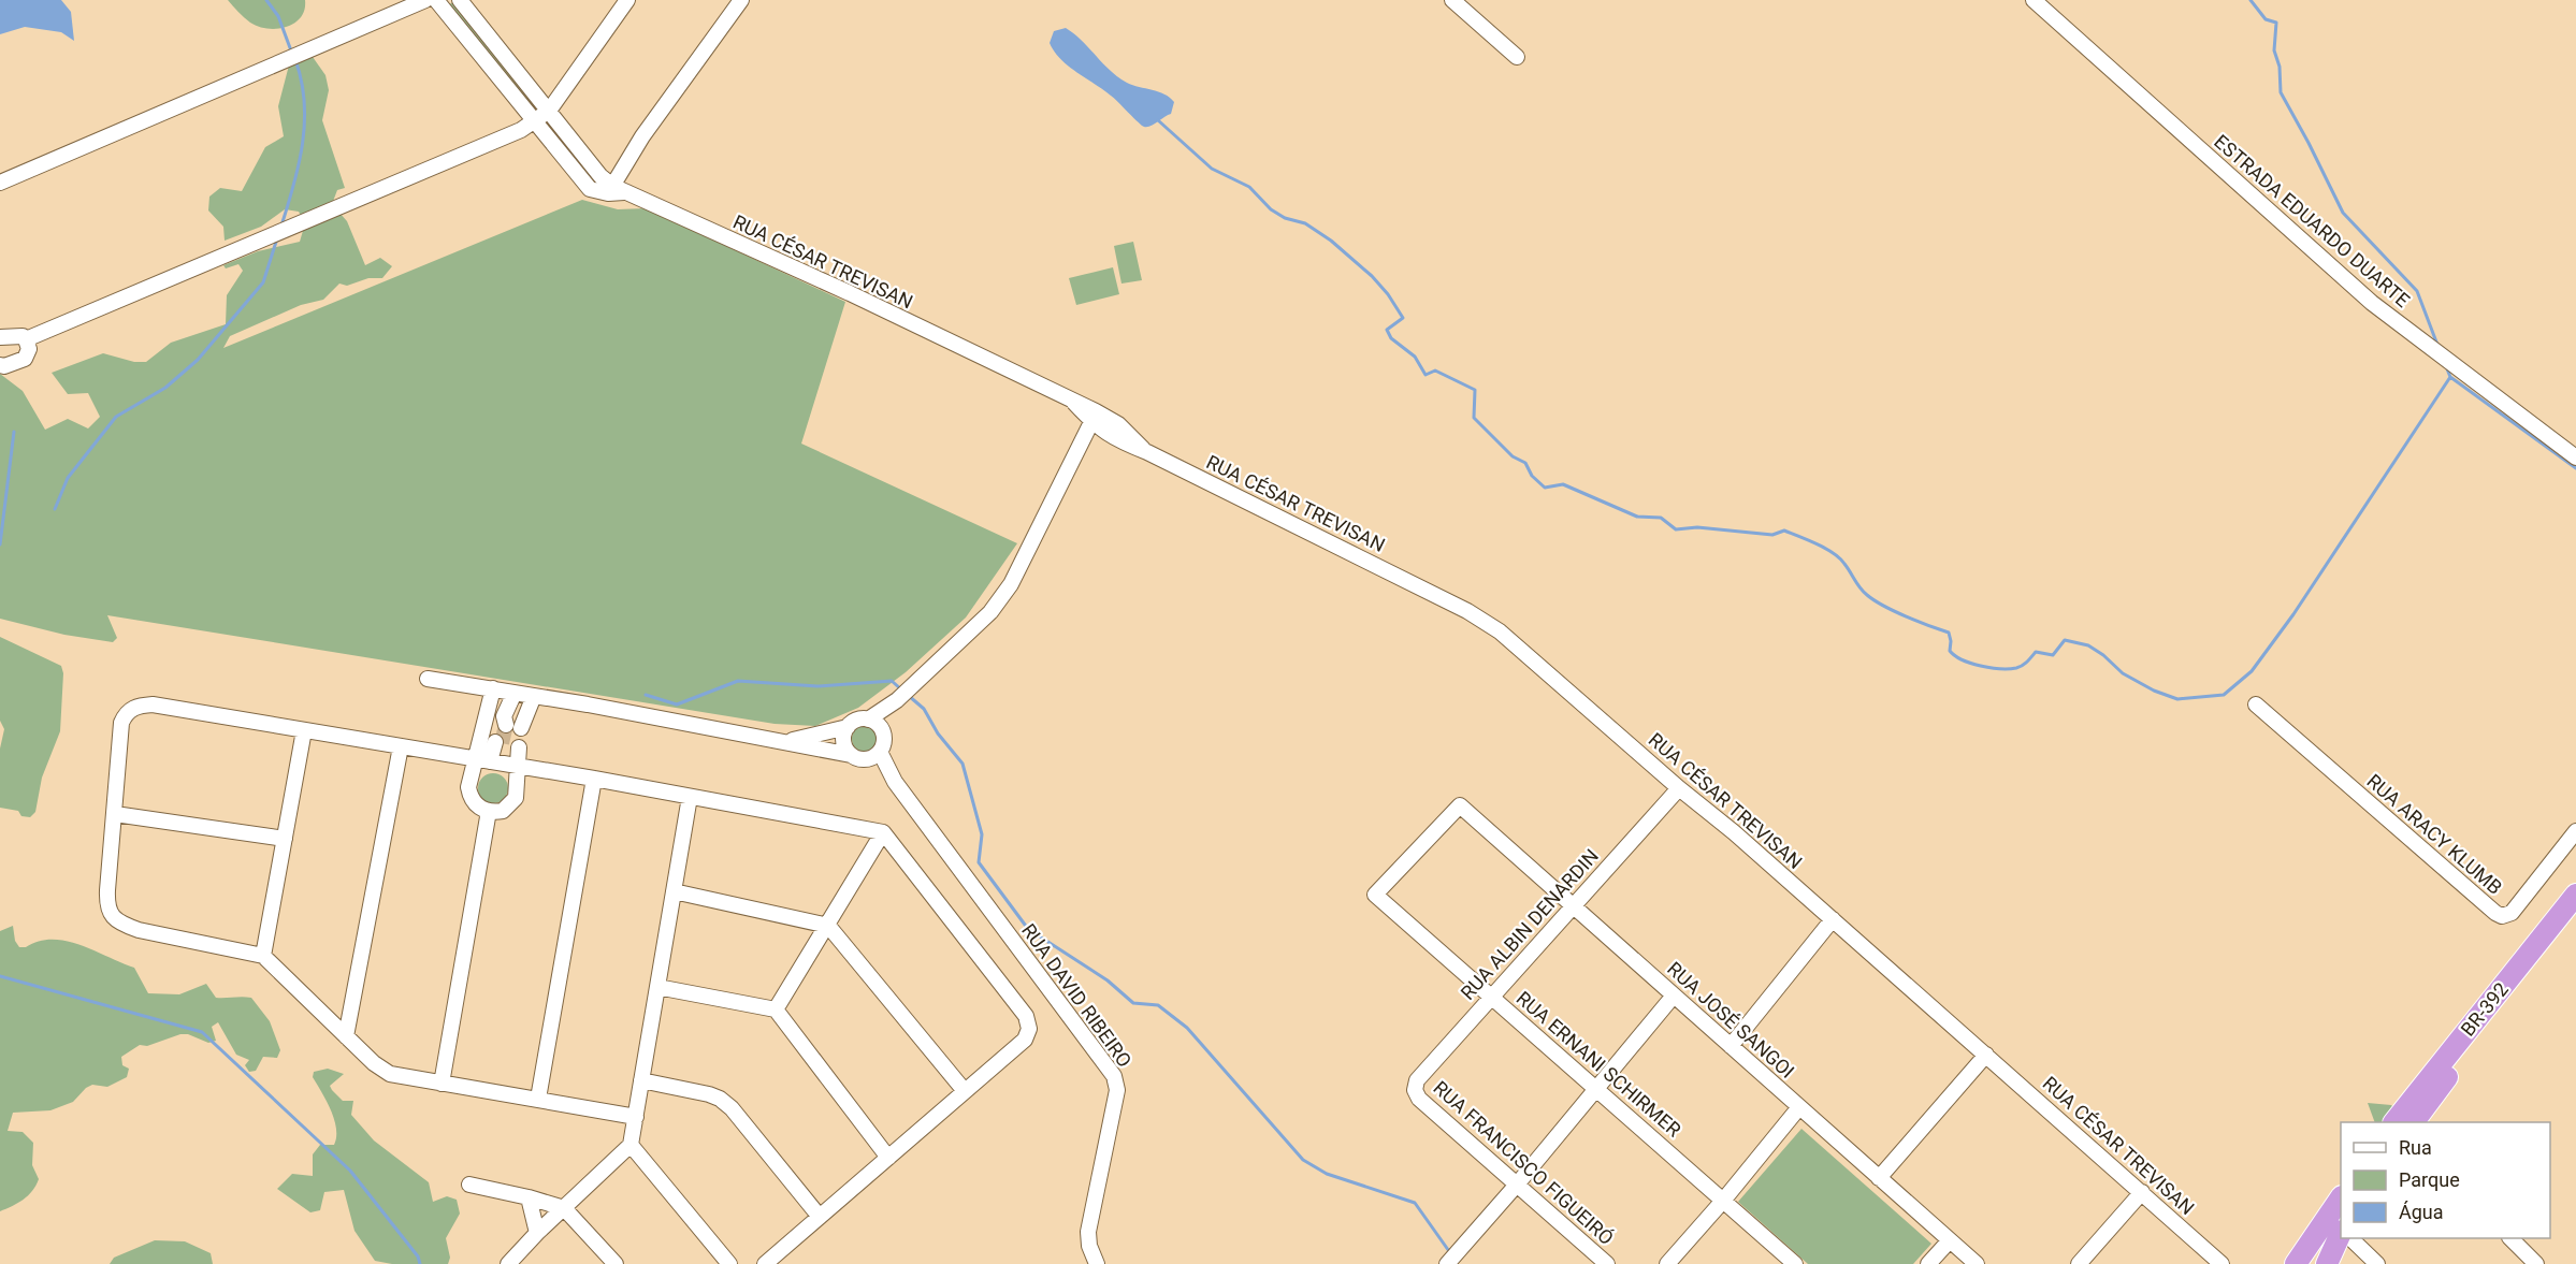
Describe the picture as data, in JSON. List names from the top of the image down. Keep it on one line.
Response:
{"streets":{"highway":["BR-392"],"street":["ESTRADA EDUARDO DUARTE","RUA CÉSAR TREVISAN","RUA ARACY KLUMB","RUA ALBIN DENARDIN","RUA DAVID RIBEIRO","RUA JOSÉ SANGOI","RUA ERNANI SCHIRMER","RUA FRANCISCO FIGUEIRÓ"]},"crossings":[["RUA CÉSAR TREVISAN","RUA ALBIN DENARDIN"],["RUA ALBIN DENARDIN","RUA JOSÉ SANGOI"],["RUA ALBIN DENARDIN","RUA ERNANI SCHIRMER"],["RUA ALBIN DENARDIN","RUA FRANCISCO FIGUEIRÓ"],["RUA JOSÉ SANGOI","RUA ERNANI SCHIRMER"]],"legend":["Rua","Parque","Água"]}
